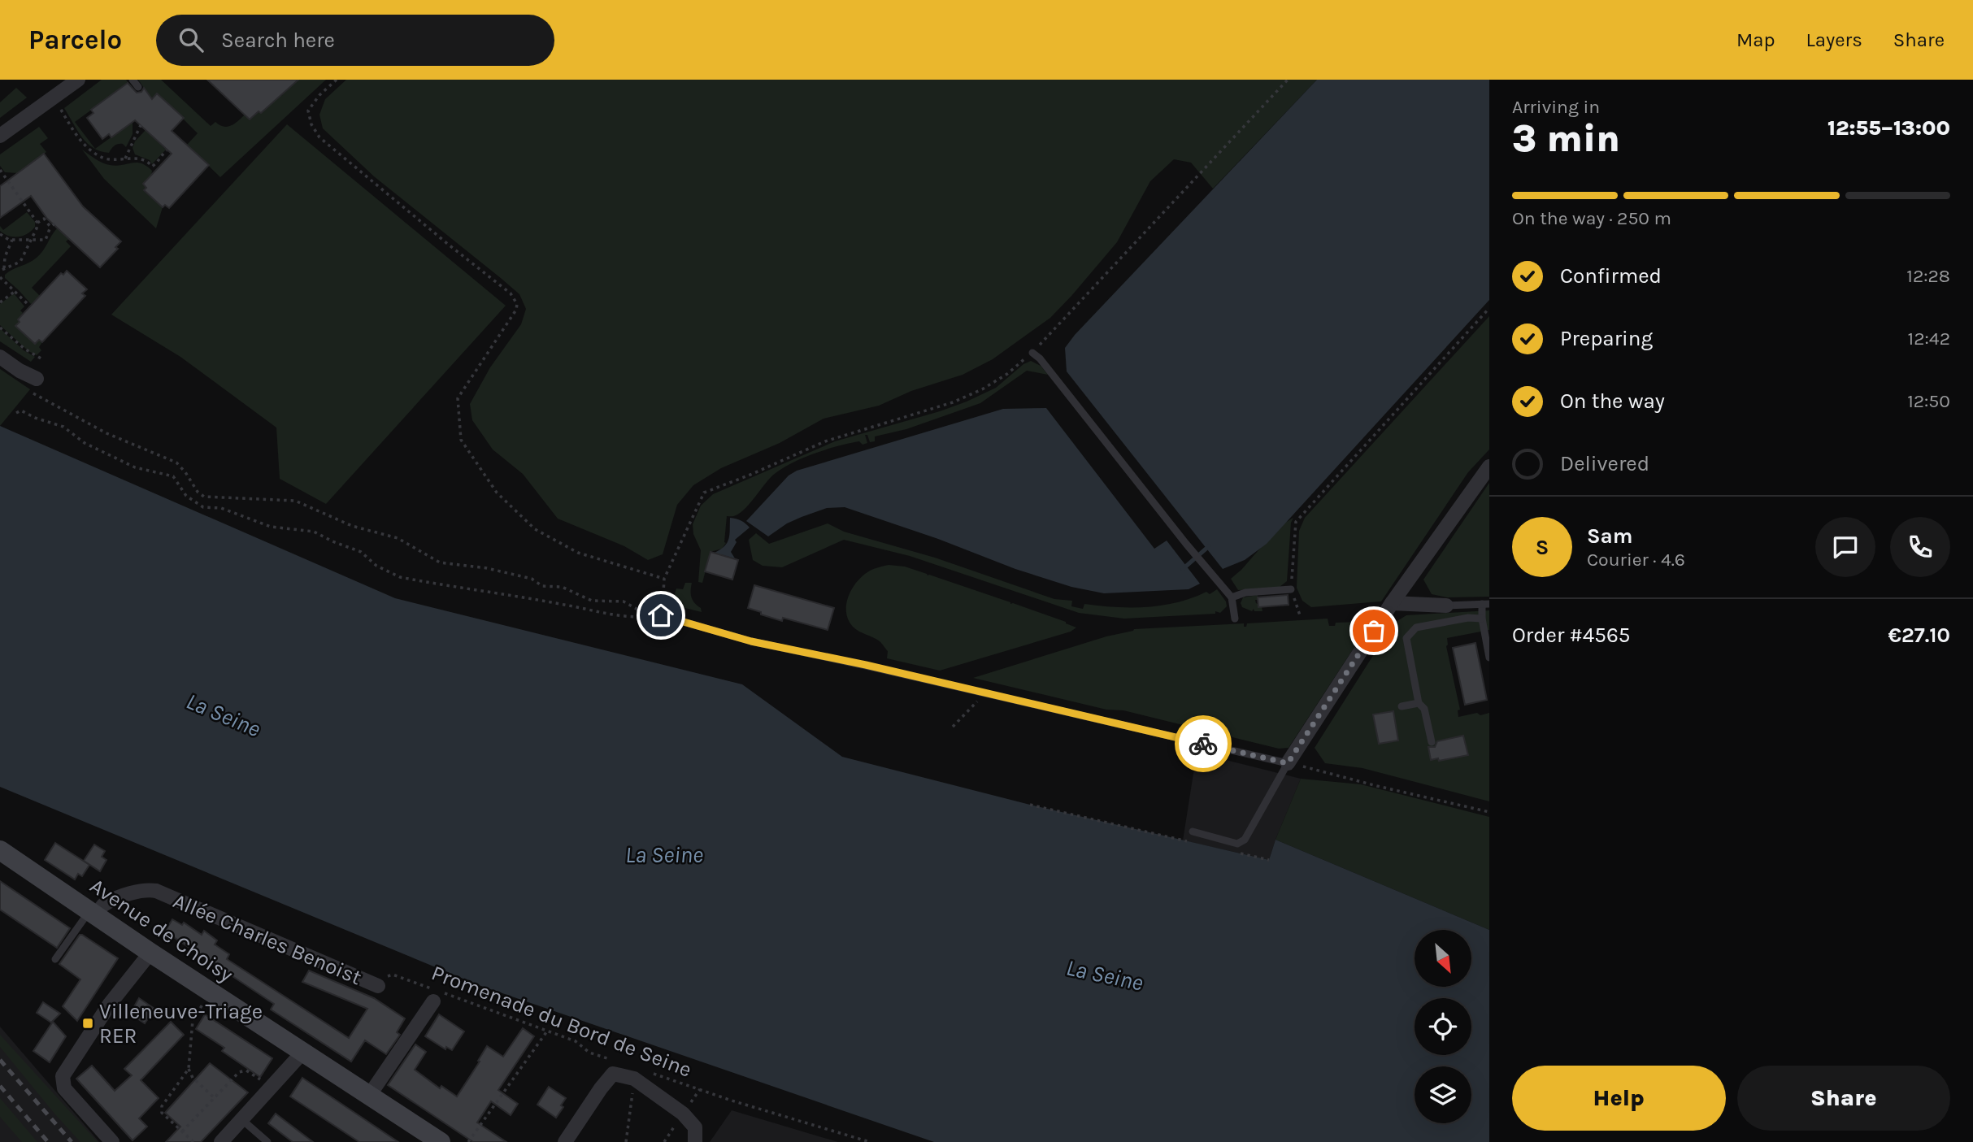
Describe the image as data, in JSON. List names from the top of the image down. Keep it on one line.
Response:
{"streets":{"main road":["Avenue de Choisy"],"street":["Allée Charles Benoist"],"path":["Promenade du Bord de Seine"]},"crossings":[["Avenue de Choisy","Allée Charles Benoist"],["Allée Charles Benoist","Promenade du Bord de Seine"]],"water":["La Seine"],"places":{"transit":["Villeneuve-Triage RER"]},"north":"bottom right","page":{"header":"Parcelo","search":"Search here","nav":["Map","Layers","Share"],"heading":["3 min","Arriving in","12:55–13:00"],"panel":["Sam","Courier · 4.6","Order #4565","€27.10"],"bar":"On the way · 250 m","list":[["Confirmed","12:28"],["Preparing","12:42"],["On the way","12:50"],"Delivered"],"round":"S","buttons":["Help","Share"]}}
